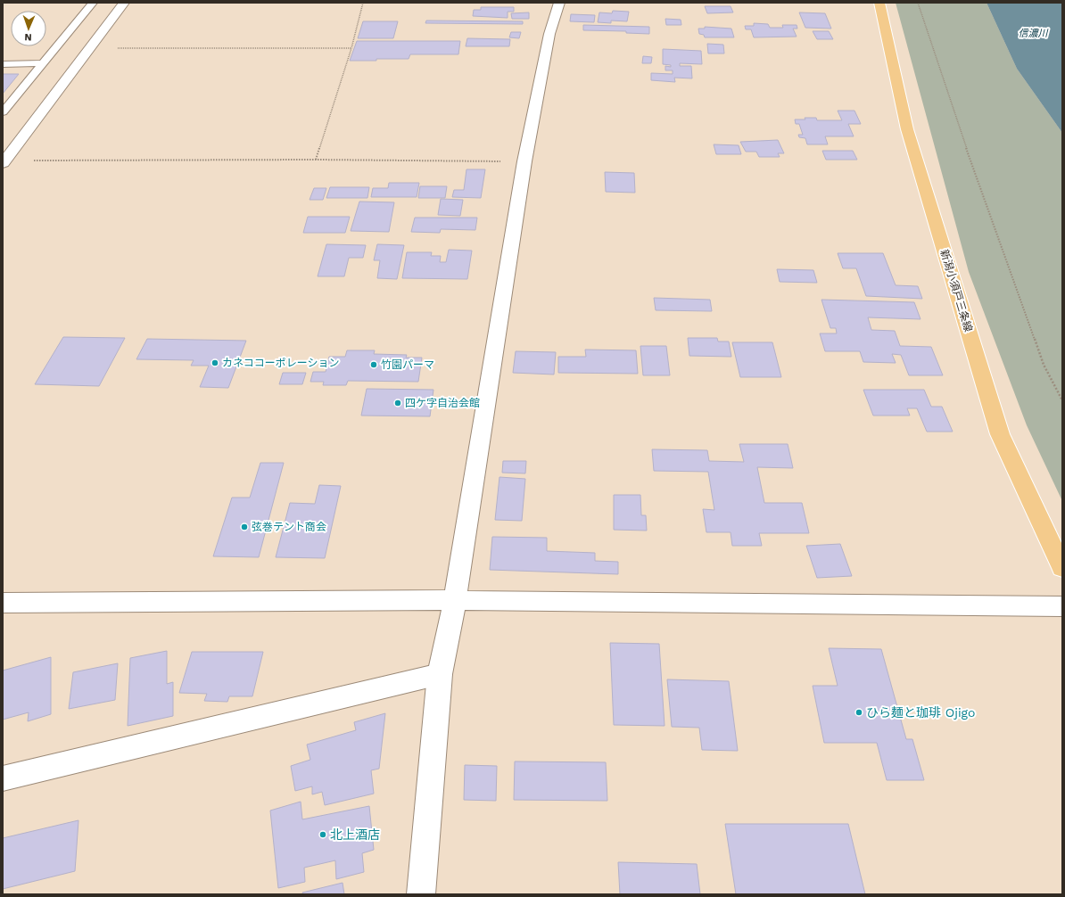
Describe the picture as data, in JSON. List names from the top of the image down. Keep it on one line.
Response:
{"streets":{"main road":["新潟小須戸三条線"]},"water":["信濃川"],"places":["カネココーポレーション","竹園パーマ","四ケ字自治会館","弦巻テント商会","ひら麺と珈琲 Ojigo","北上酒店"],"north":"bottom"}
